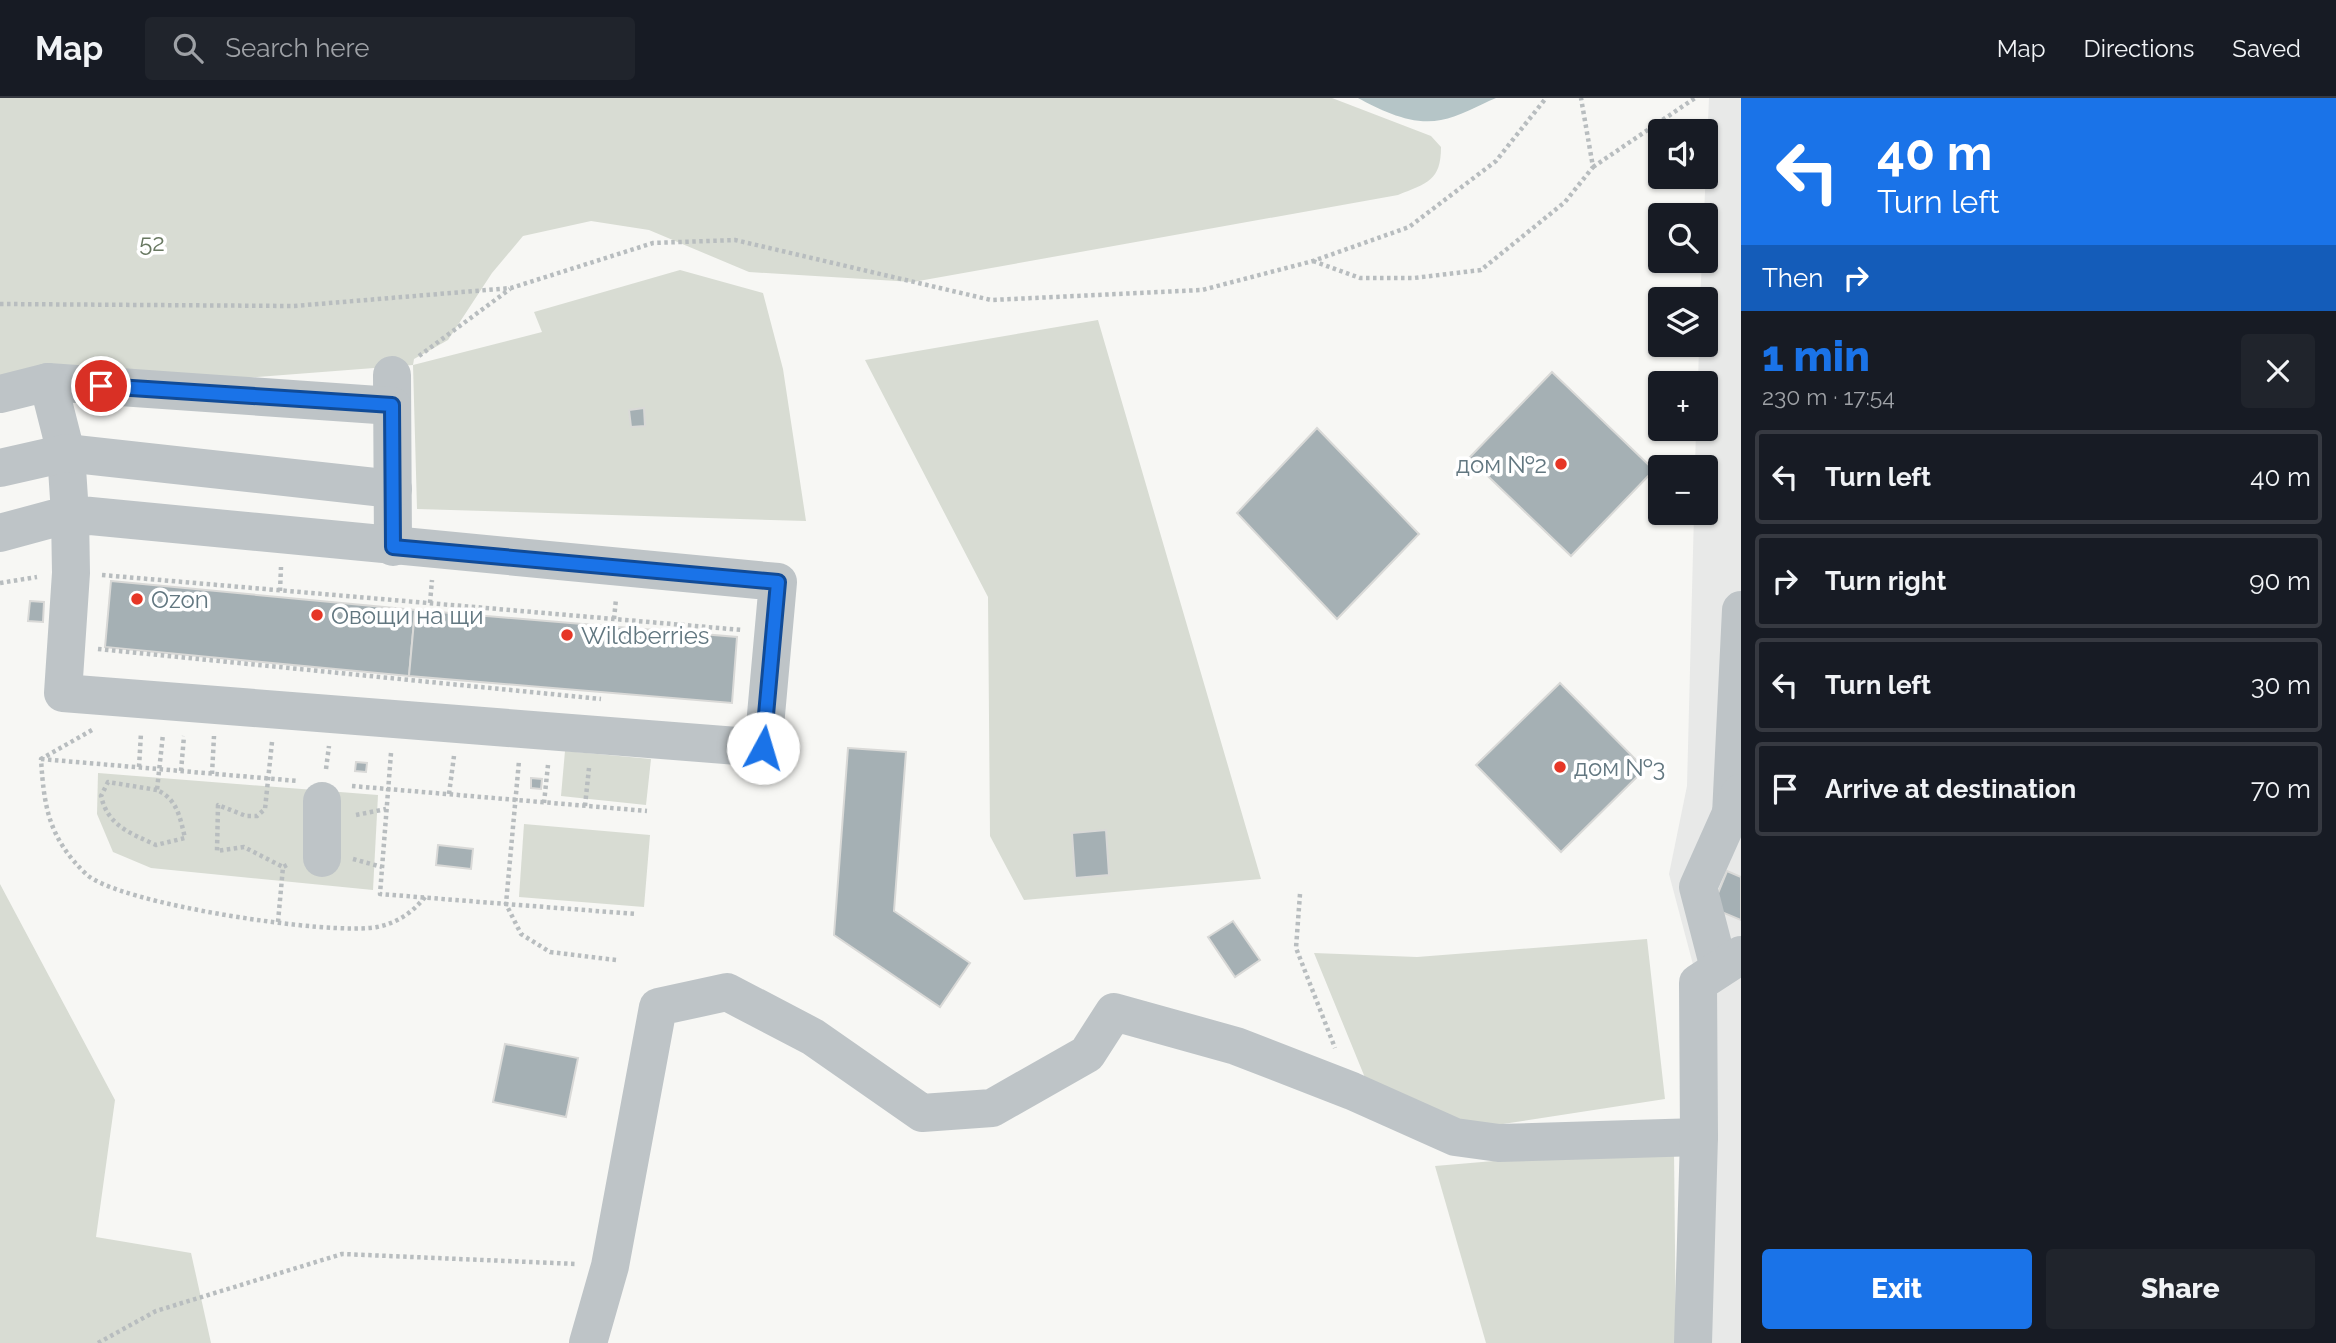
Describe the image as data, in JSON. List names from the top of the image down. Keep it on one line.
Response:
{"parks":["52"],"places":["дом №2","Ozon","Овощи на щи","Wildberries","дом №3"],"page":{"header":"Map","search":"Search here","nav":["Map","Directions","Saved"],"turn":["40 m","Turn left"],"map_buttons":["+","−"],"then":"Then","heading":["1 min","230 m · 17:54"],"list":[{"name":"Turn left","value":"40 m"},{"name":"Turn right","value":"90 m"},{"name":"Turn left","value":"30 m"},{"name":"Arrive at destination","value":"70 m"}],"buttons":["Exit","Share"]}}
